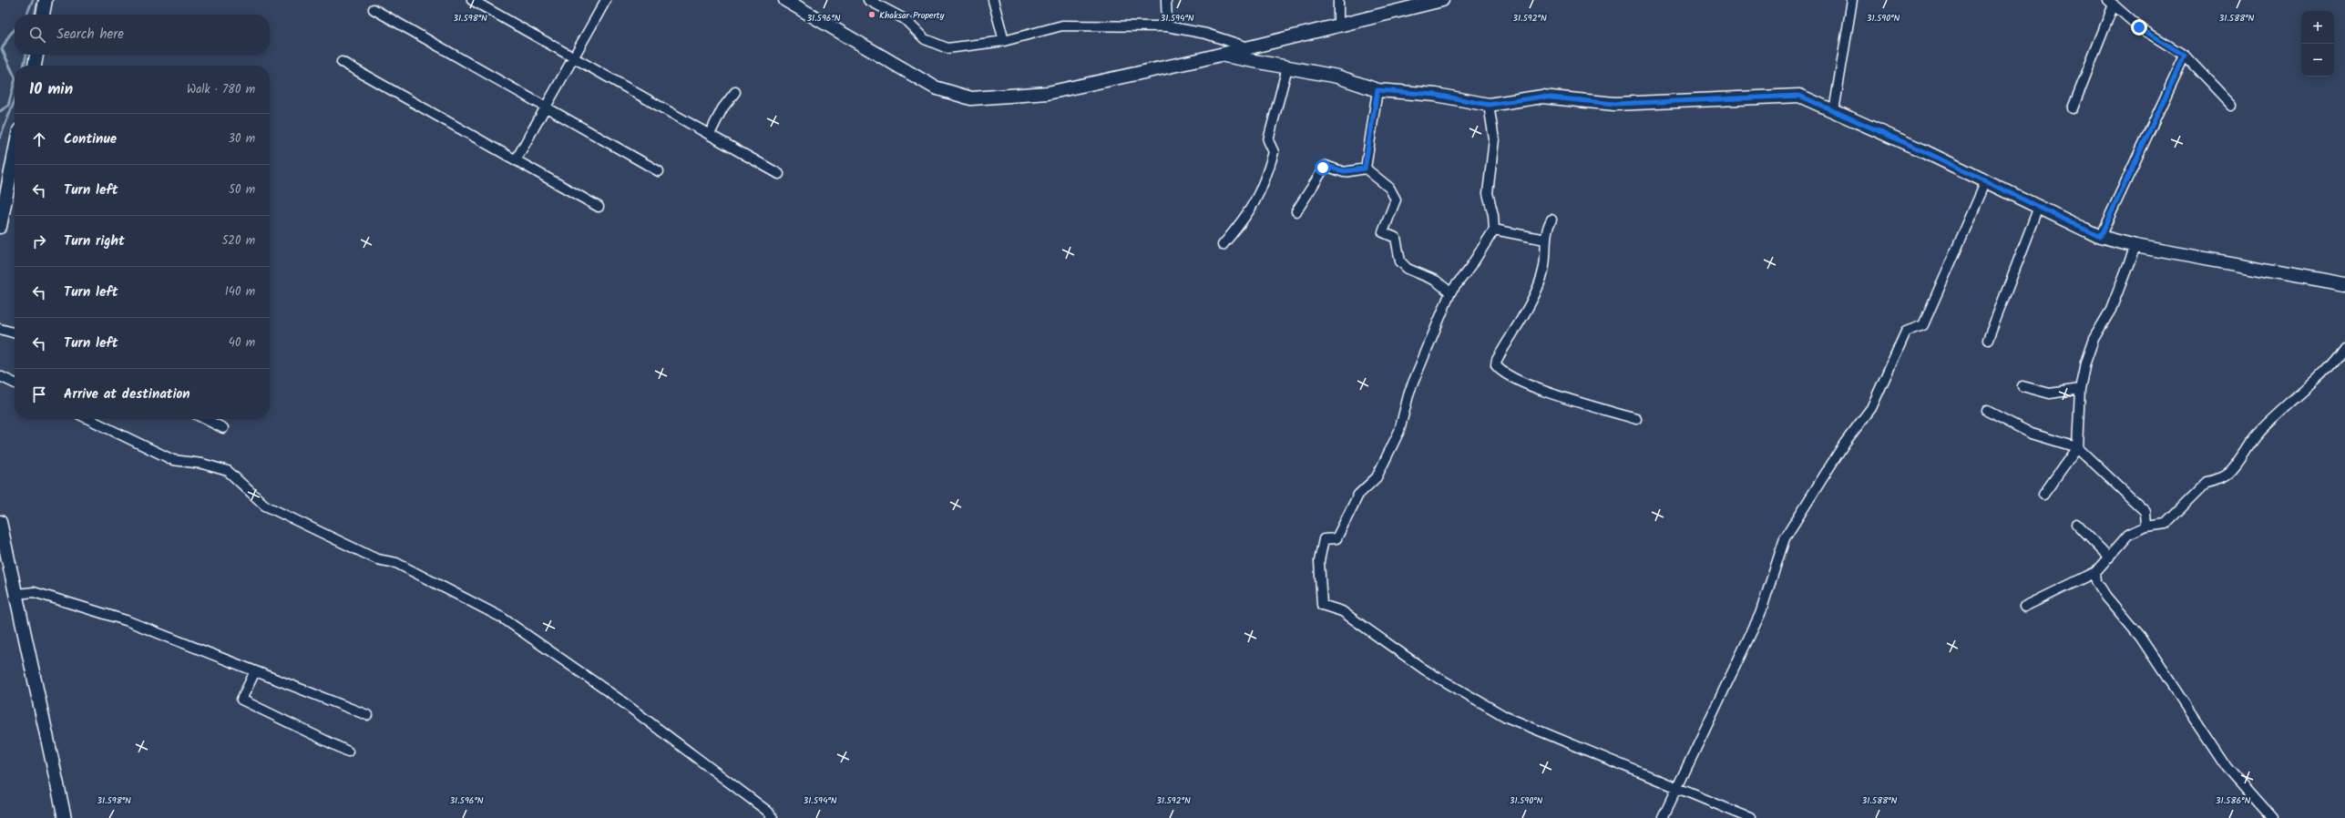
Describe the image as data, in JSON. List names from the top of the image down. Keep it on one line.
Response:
{"places":["Khaksar Property"],"page":{"map_buttons":["+","−"],"search":"Search here","heading":["10 min","Walk · 780 m"],"list":[["Continue","30 m"],["Turn left","50 m"],["Turn right","520 m"],["Turn left","140 m"],["Turn left","40 m"],"Arrive at destination"]},"coordinates":["31.598°N","31.596°N","31.594°N","31.592°N","31.590°N","31.588°N","31.586°N"]}
